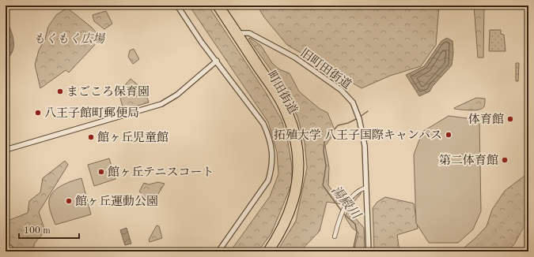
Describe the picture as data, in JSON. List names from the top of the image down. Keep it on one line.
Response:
{"streets":{"main road":["町田街道"],"street":["旧町田街道"]},"crossings":[["旧町田街道","町田街道"]],"water":["湯殿川"],"parks":["もくもく広場"],"places":["まごころ保育園","八王子館町郵便局","体育館","拓殖大学 八王子国際キャンパス","館ヶ丘児童館","第二体育館","館ヶ丘テニスコート","館ヶ丘運動公園"],"scale_bar":"100 m"}
